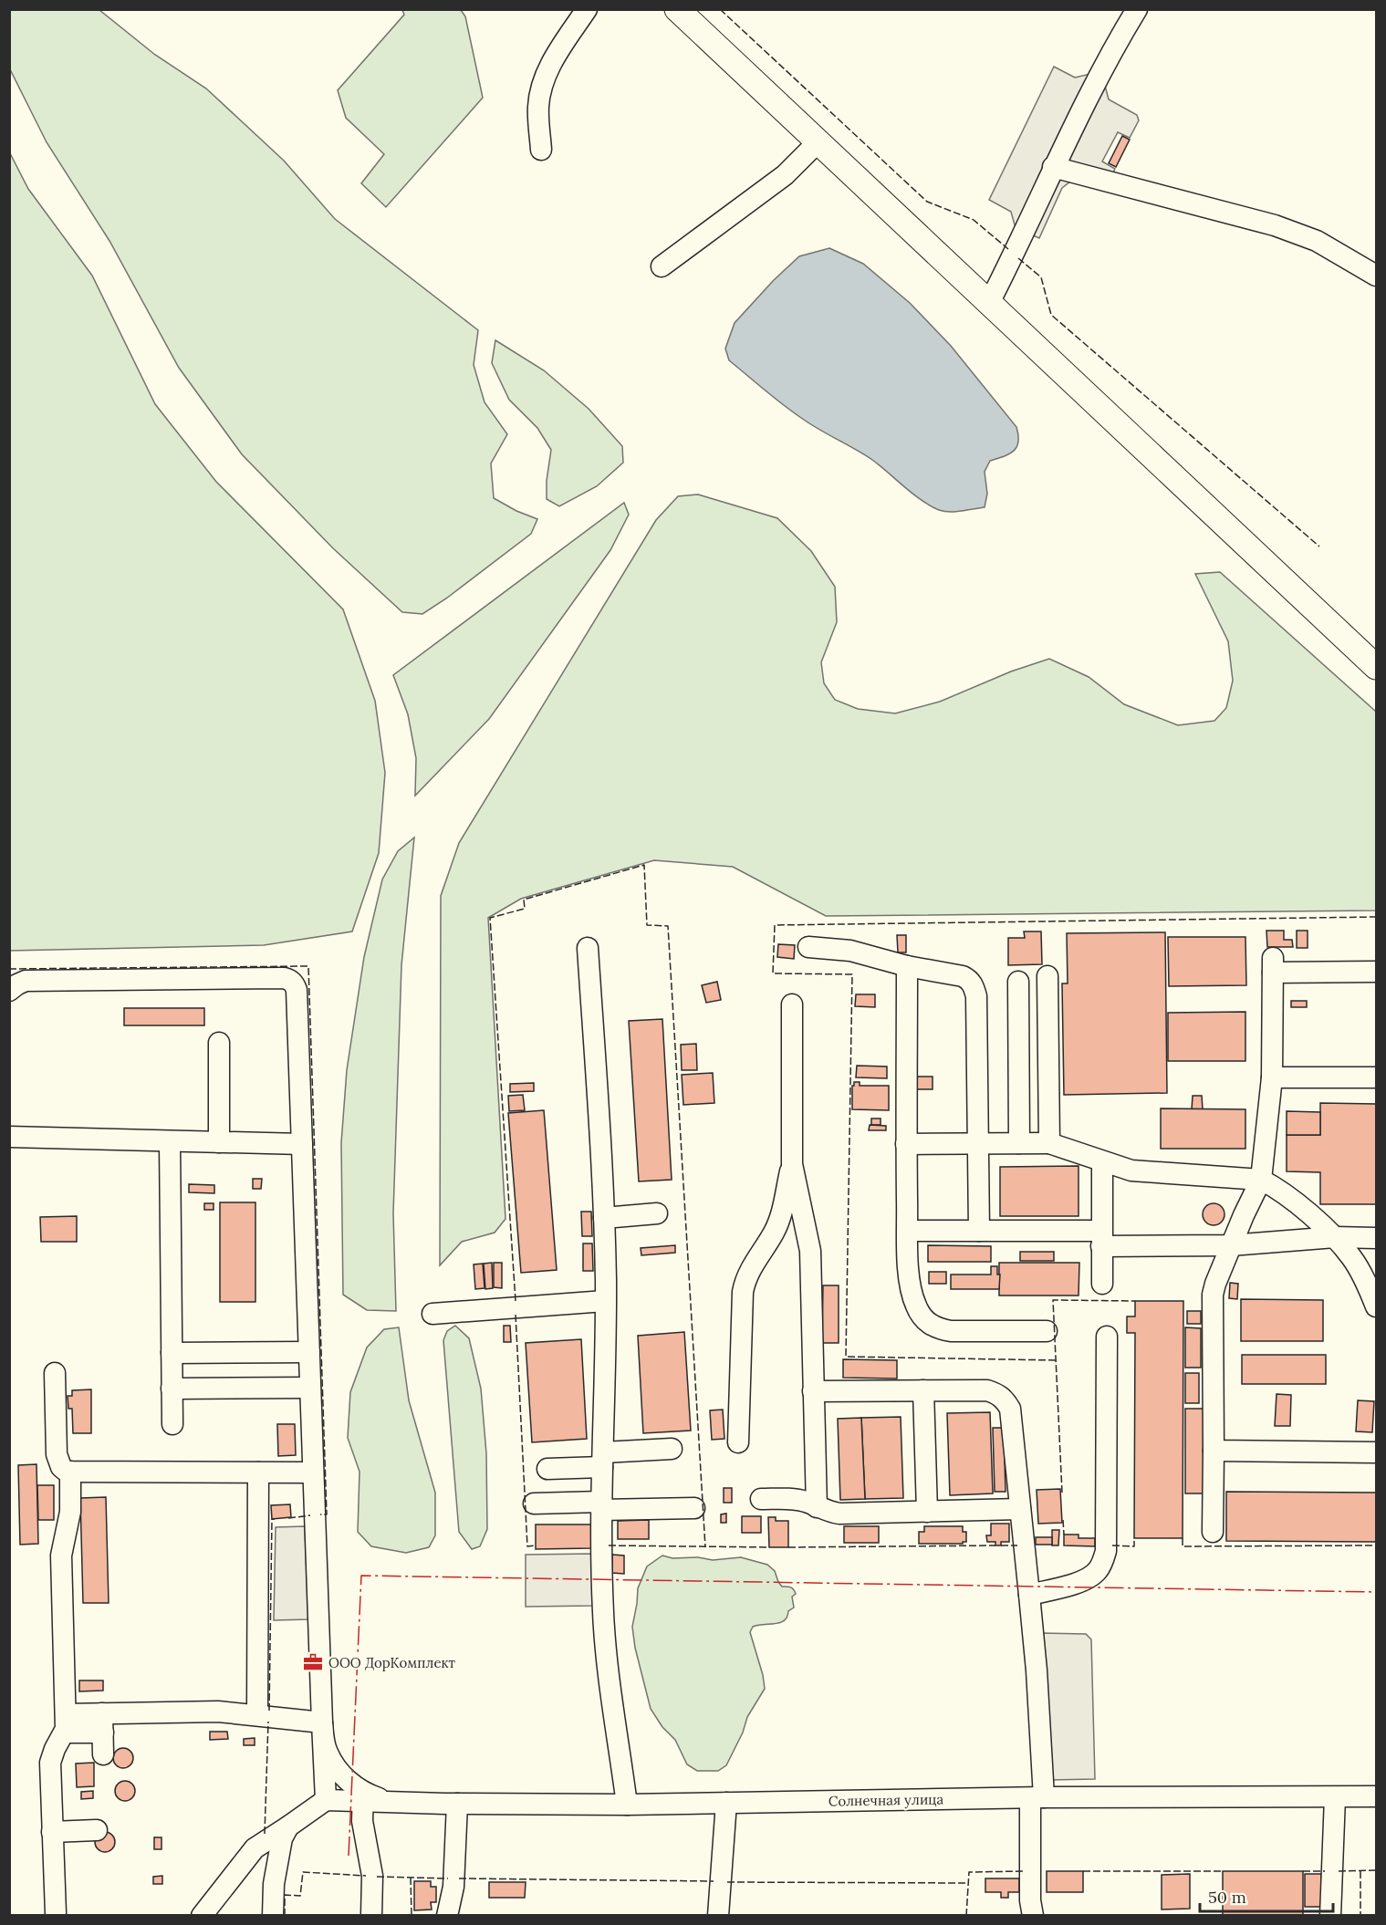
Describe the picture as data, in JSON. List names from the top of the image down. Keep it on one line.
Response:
{"streets":{"street":["Солнечная улица"]},"places":{"office":["ООО ДорКомплект"]},"scale_bar":"50 m"}
